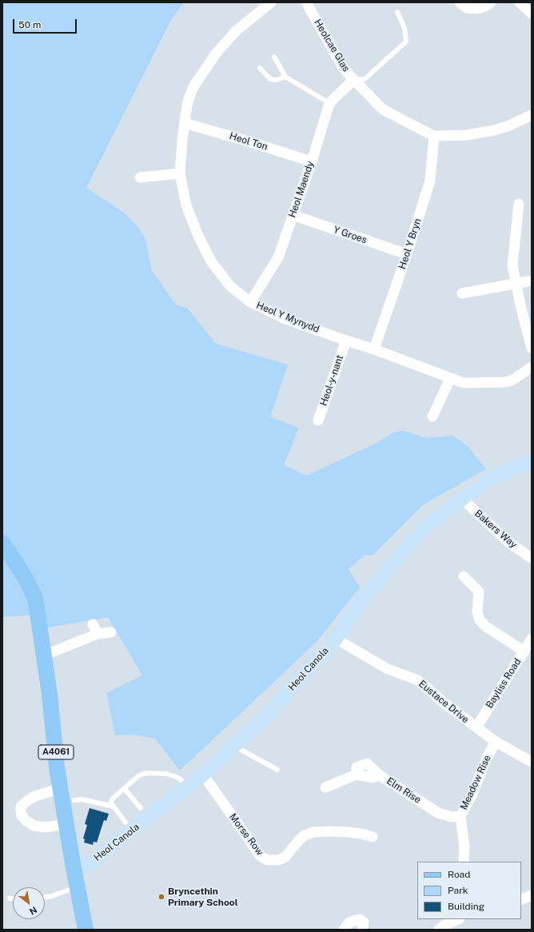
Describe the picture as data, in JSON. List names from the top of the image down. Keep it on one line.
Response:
{"streets":{"main road":["A4061"],"street":["Heolcae Glas","Heol Ton","Heol Maendy","Y Groes","Heol Y Bryn","Heol Y Mynydd","Heol-y-nant","Bakers Way","Heol Canola","Bayliss Road","Eustace Drive","Meadow Rise","Elm Rise","Morse Row"]},"crossings":[["Heolcae Glas","Heol Maendy"],["Heolcae Glas","Heol Y Bryn"],["Heol Ton","Heol Maendy"],["Heol Ton","Heol Y Mynydd"],["Heol Maendy","Y Groes"],["Heol Maendy","Heol Y Mynydd"],["Y Groes","Heol Y Bryn"],["Heol Y Bryn","Heol Y Mynydd"],["Heol Y Mynydd","Heol-y-nant"],["Bakers Way","Heol Canola"],["Heol Canola","Eustace Drive"],["Heol Canola","A4061"],["Heol Canola","Morse Row"],["Bayliss Road","Eustace Drive"],["Eustace Drive","Meadow Rise"],["Meadow Rise","Elm Rise"]],"places":["Bryncethin Primary School"],"legend":["Road","Park","Building"],"scale_bar":"50 m","north":"bottom right"}
